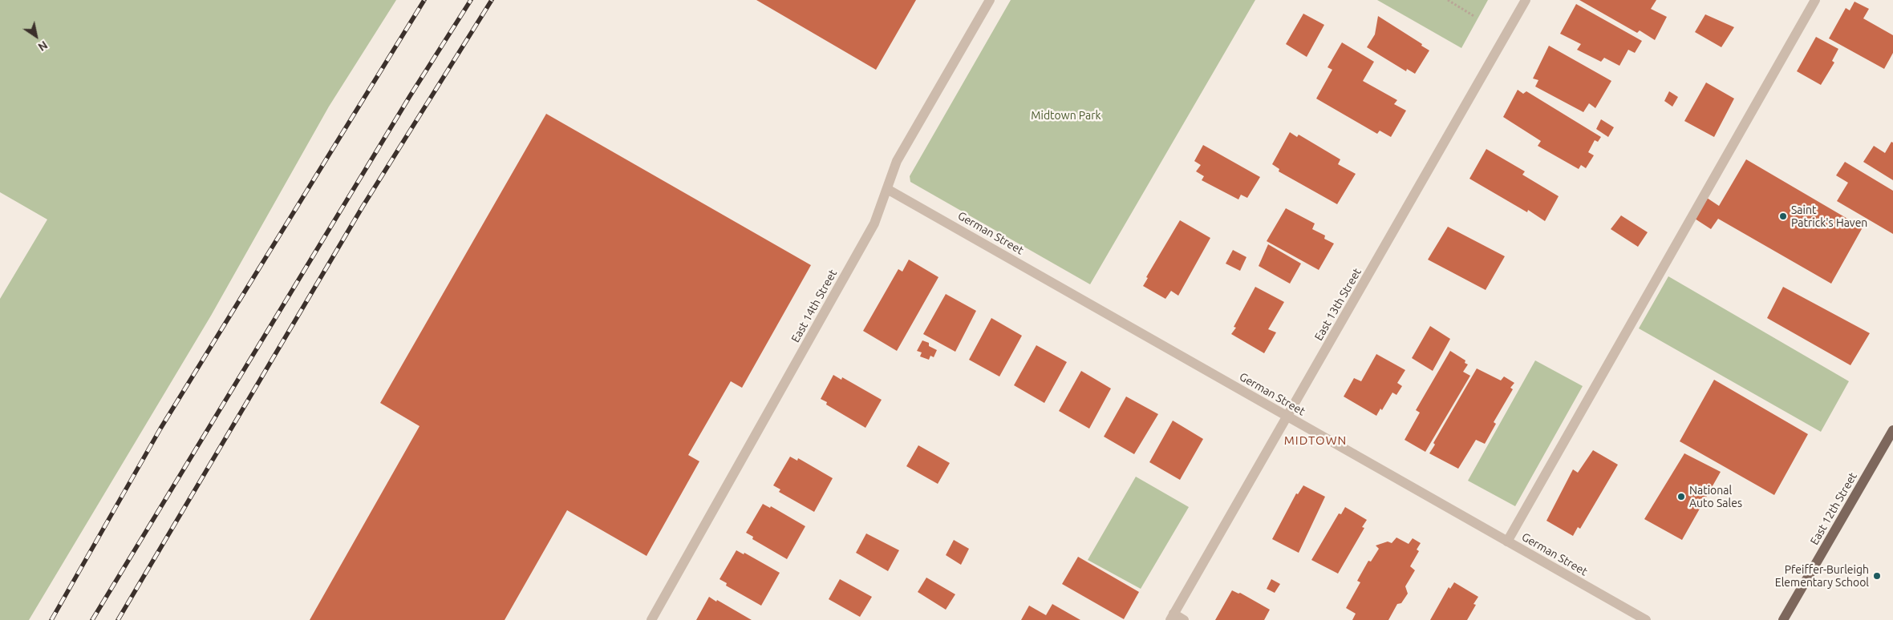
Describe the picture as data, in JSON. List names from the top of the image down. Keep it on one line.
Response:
{"streets":{"main road":["East 12th Street"],"street":["German Street","East 13th Street","East 14th Street"]},"crossings":[["German Street","East 13th Street"],["German Street","East 14th Street"]],"districts":["MIDTOWN"],"parks":["Midtown Park"],"places":["Saint Patrick's Haven","National Auto Sales","Pfeiffer-Burleigh Elementary School"],"north":"bottom right"}
